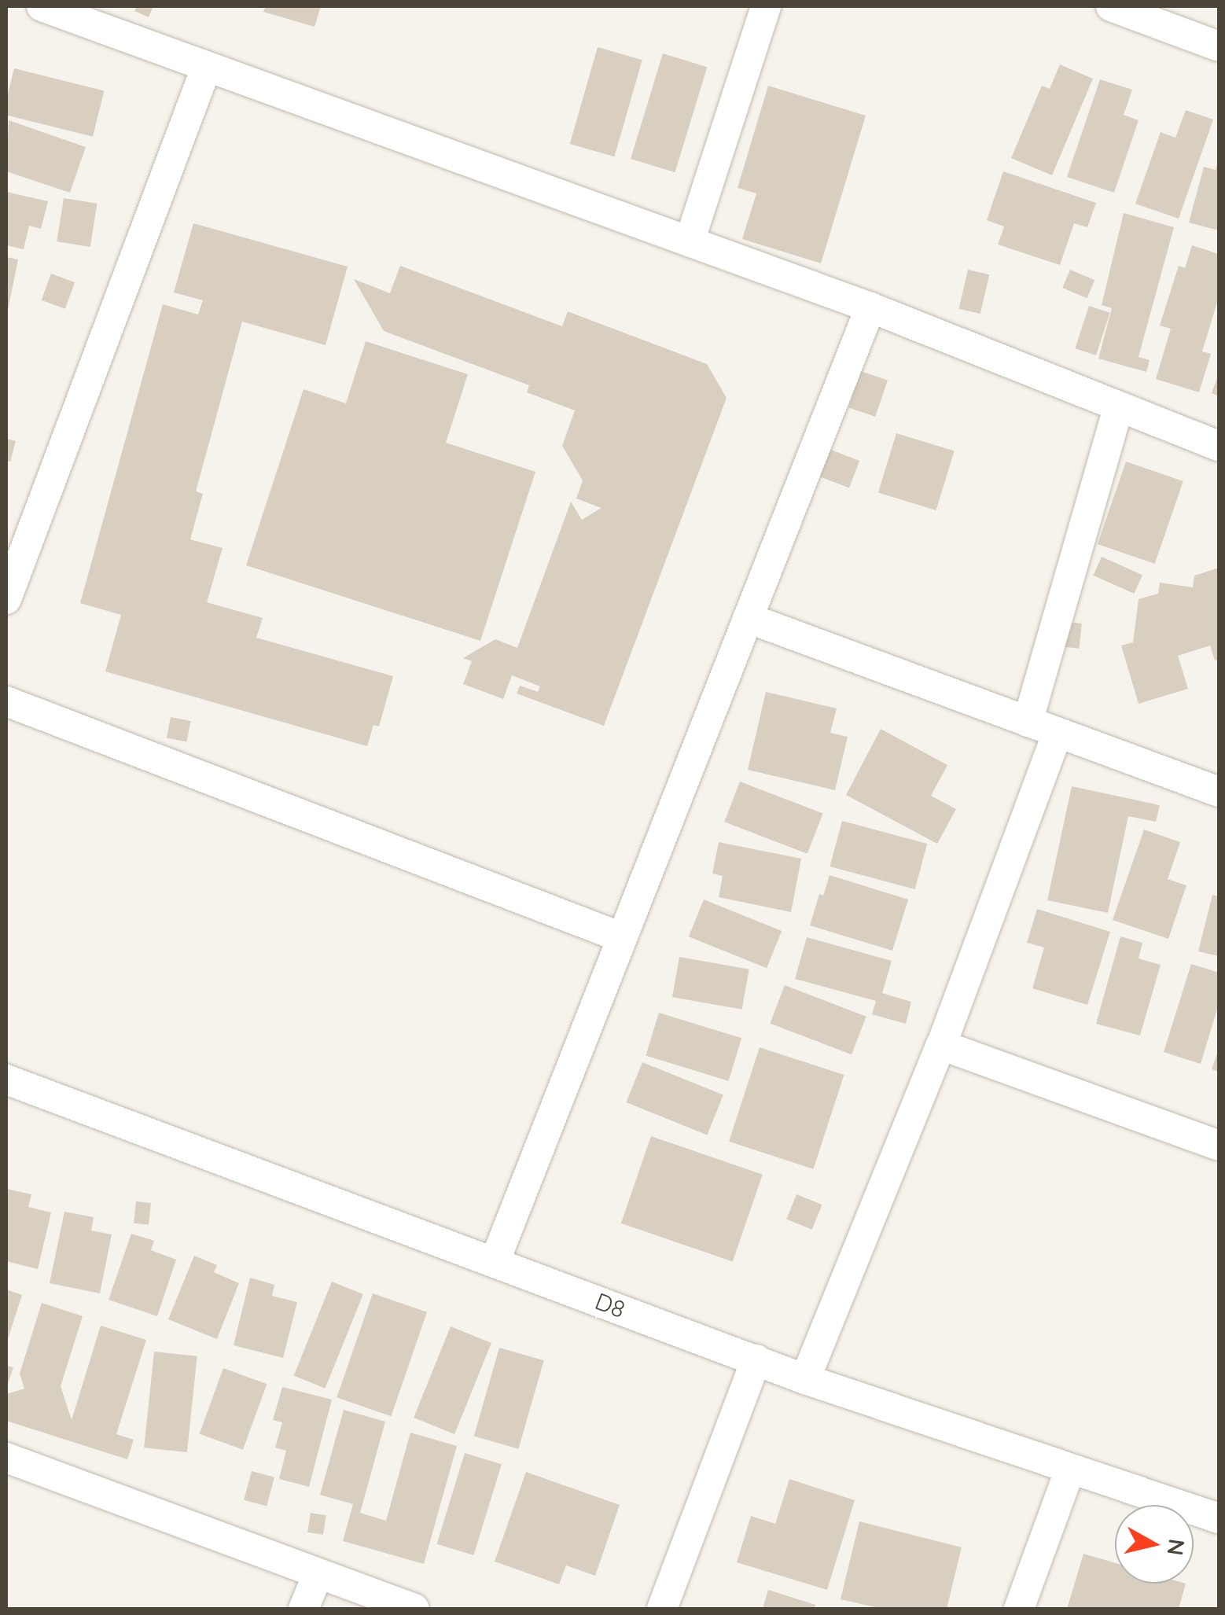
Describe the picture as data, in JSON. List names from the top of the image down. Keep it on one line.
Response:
{"streets":{"street":["D8"]},"north":"right"}
